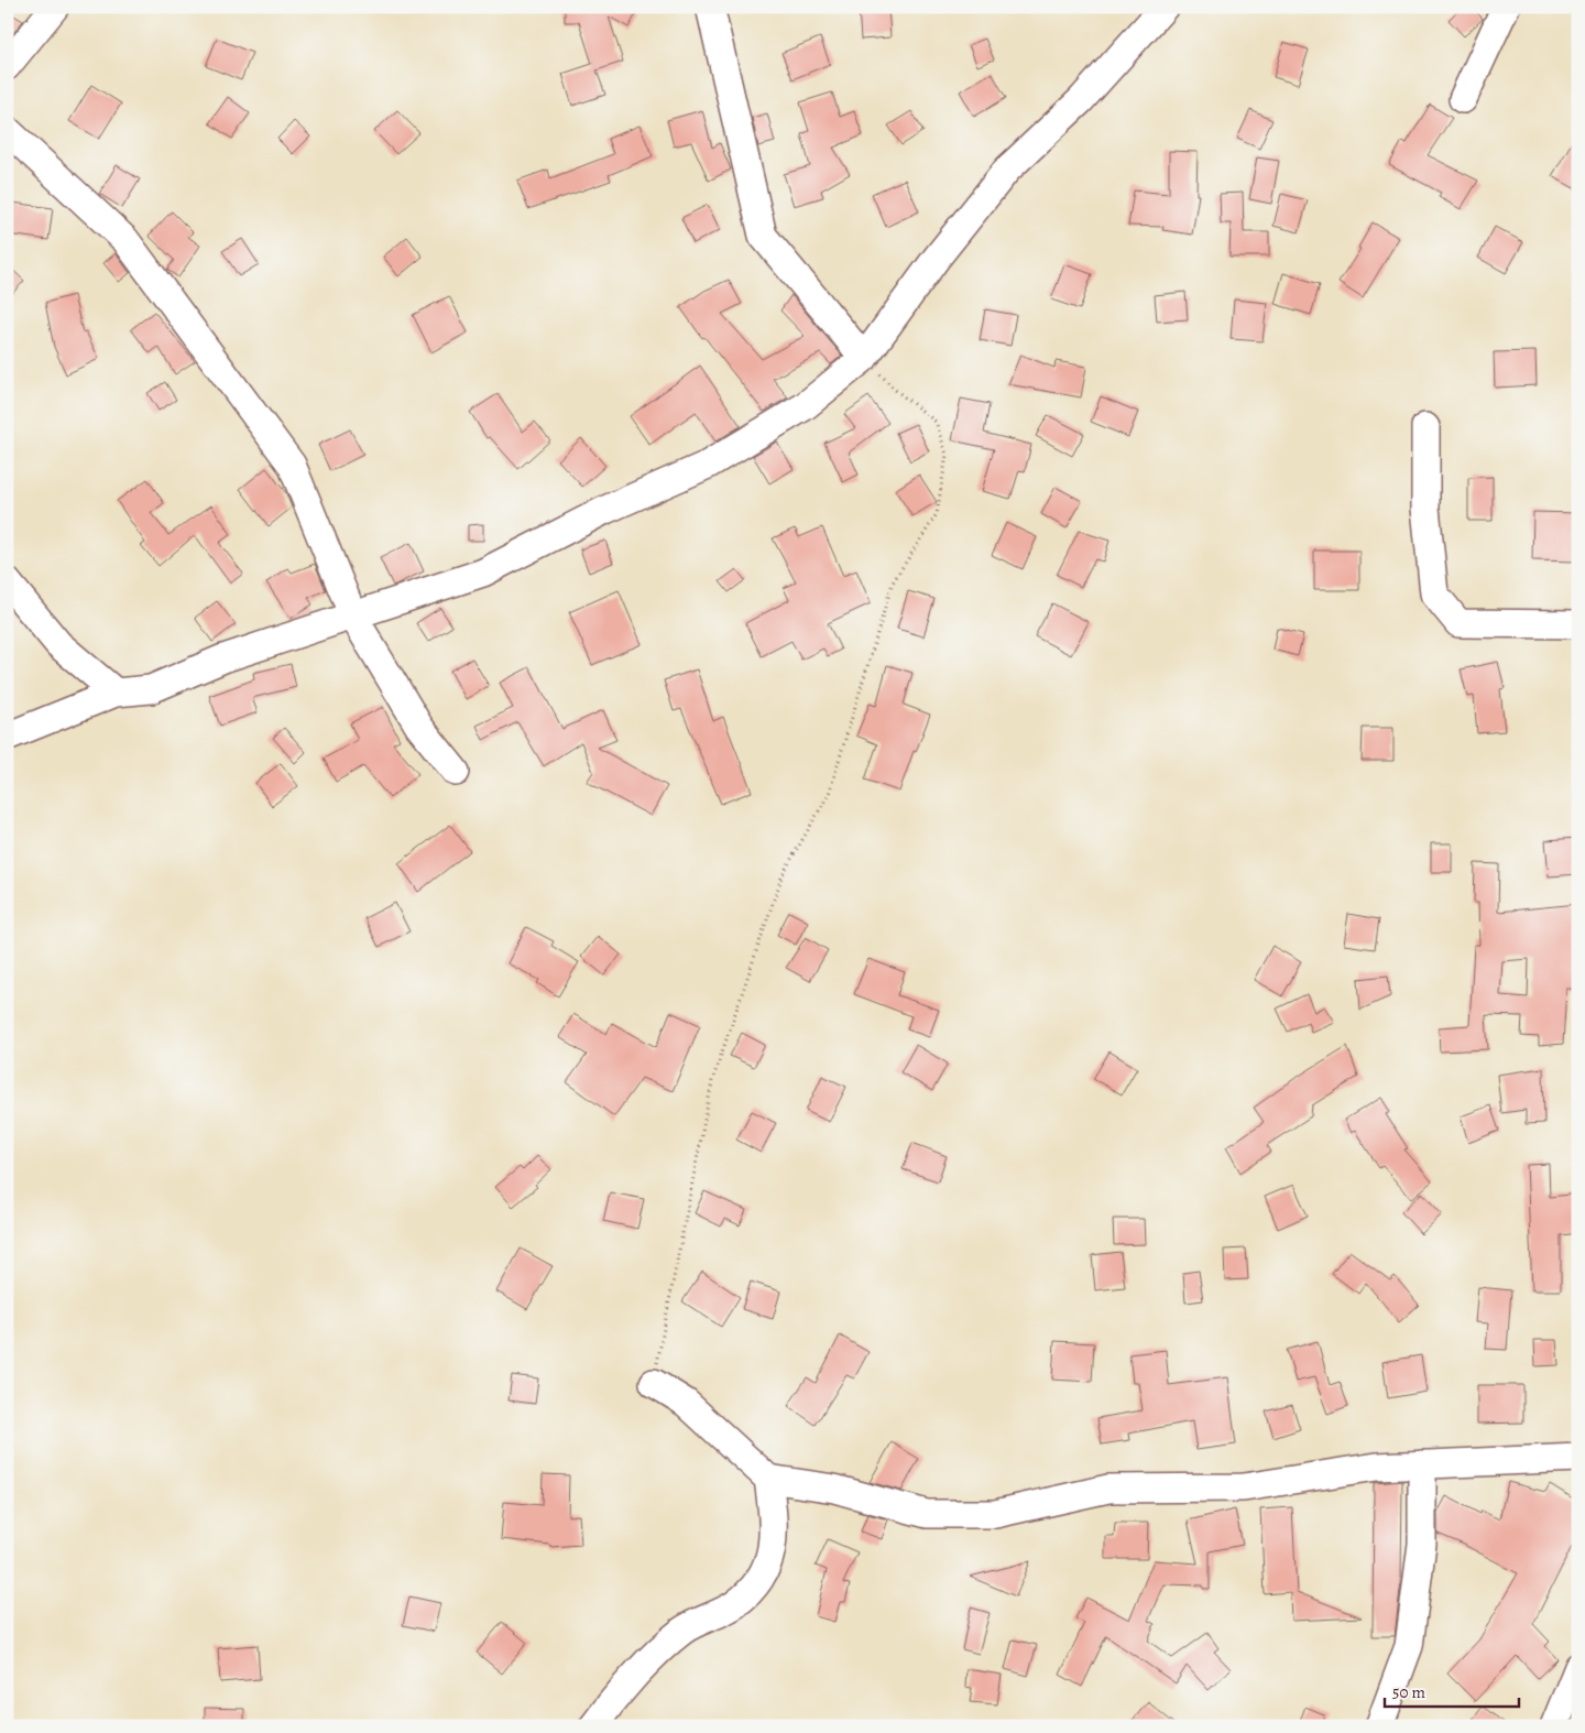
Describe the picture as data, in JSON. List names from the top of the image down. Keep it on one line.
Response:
{"scale_bar":"50 m"}
